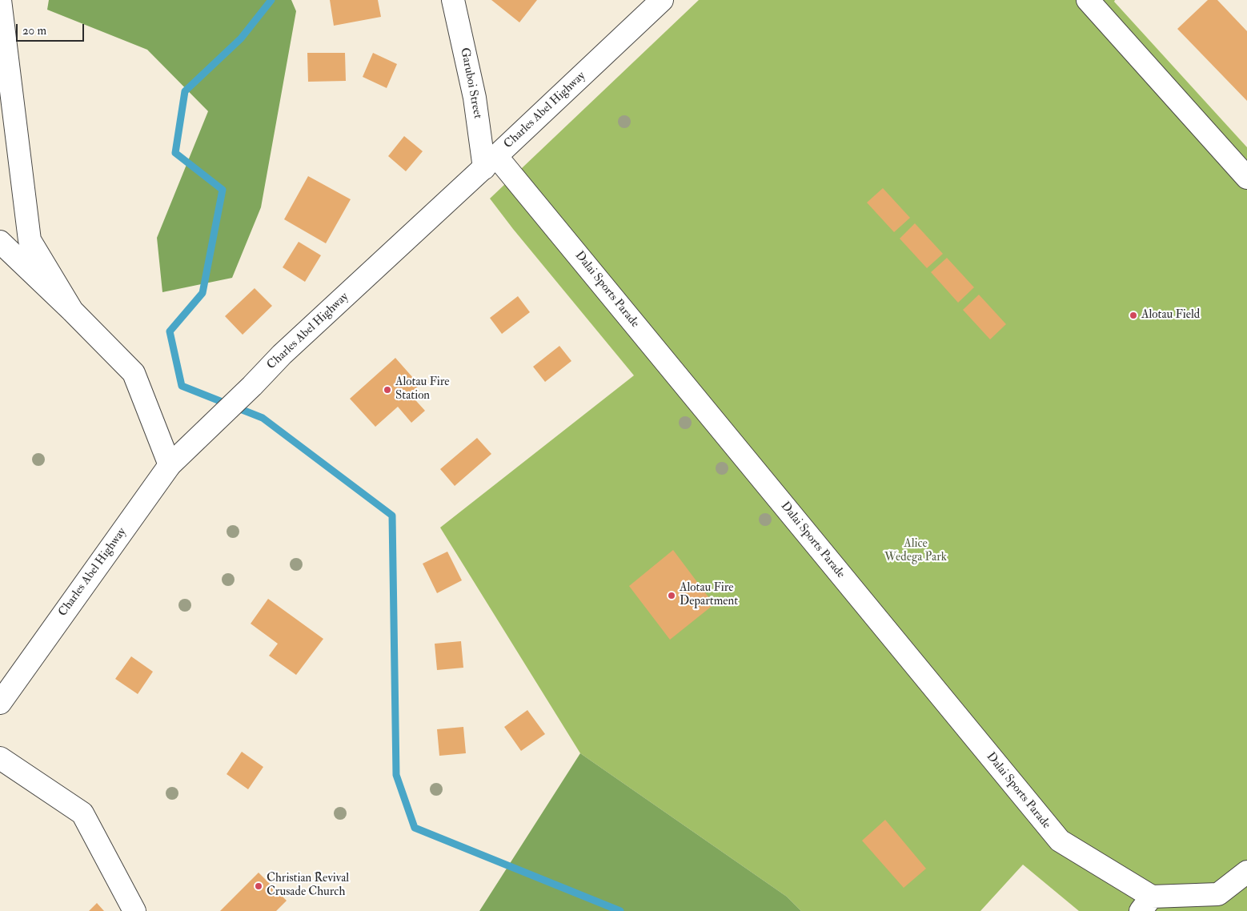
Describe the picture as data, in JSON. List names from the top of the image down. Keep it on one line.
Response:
{"streets":{"street":["Garuboi Street","Charles Abel Highway","Dalai Sports Parade"]},"crossings":[["Garuboi Street","Charles Abel Highway"],["Garuboi Street","Dalai Sports Parade"],["Charles Abel Highway","Dalai Sports Parade"]],"parks":["Alice Wedega Park"],"places":["Alotau Field","Alotau Fire Station","Alotau Fire Department","Christian Revival Crusade Church"],"scale_bar":"20 m"}
